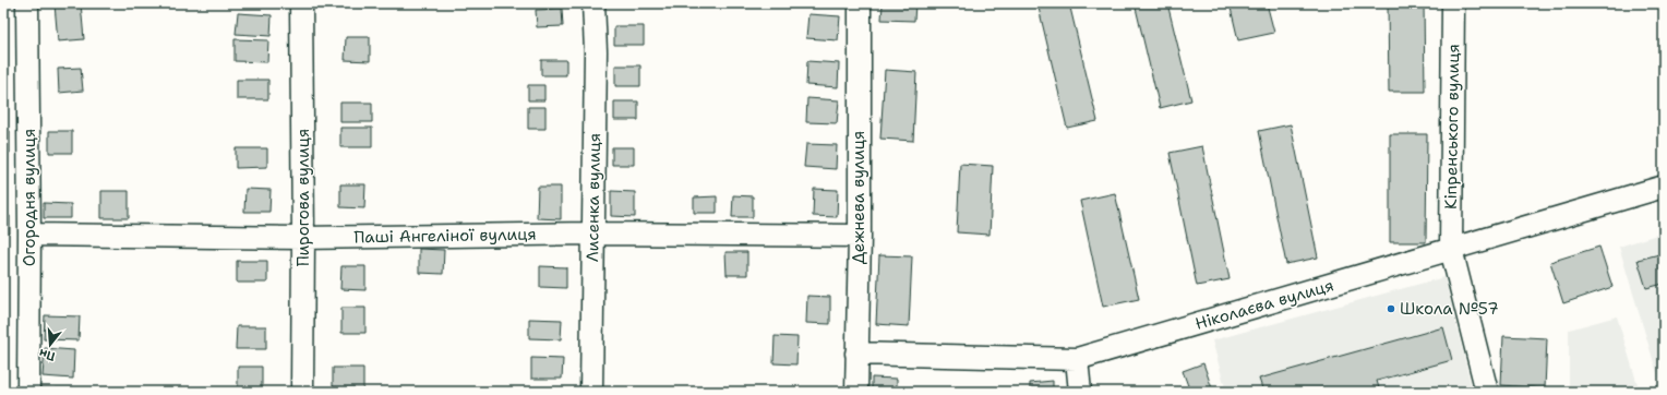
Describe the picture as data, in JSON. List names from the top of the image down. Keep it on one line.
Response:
{"streets":{"street":["Кіпренського вулиця","Огородня вулиця","Пирогова вулиця","Лисенка вулиця","Дежнева вулиця","Паші Ангеліної вулиця","Ніколаєва вулиця"]},"crossings":[["Кіпренського вулиця","Ніколаєва вулиця"],["Огородня вулиця","Паші Ангеліної вулиця"],["Пирогова вулиця","Паші Ангеліної вулиця"],["Лисенка вулиця","Паші Ангеліної вулиця"],["Дежнева вулиця","Паші Ангеліної вулиця"],["Дежнева вулиця","Ніколаєва вулиця"]],"places":["Школа №57"],"north":"bottom"}
